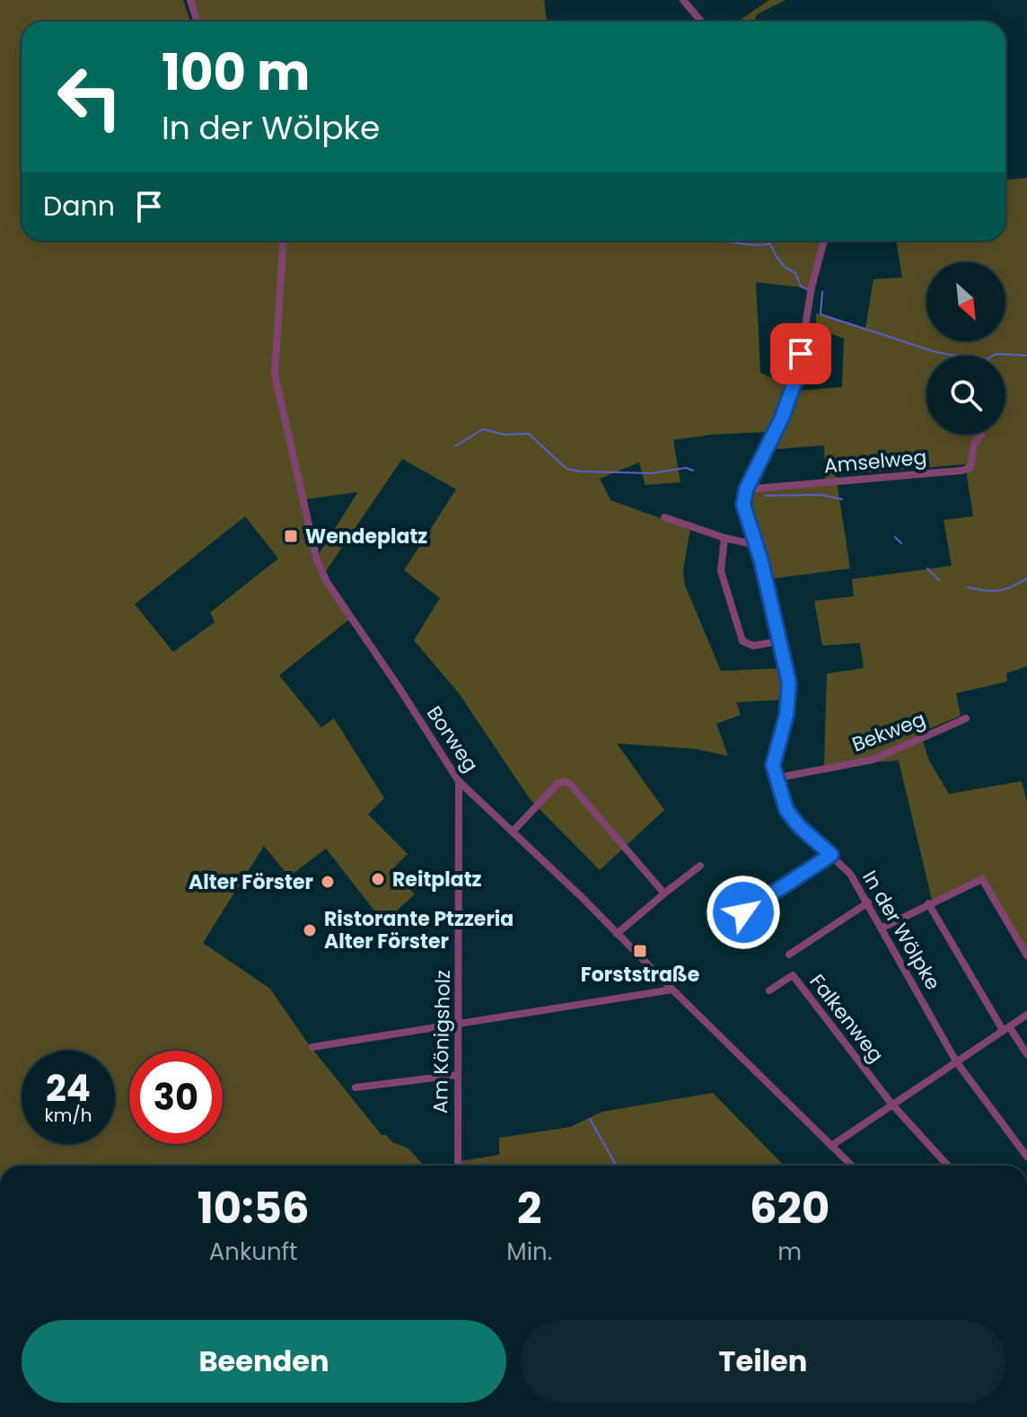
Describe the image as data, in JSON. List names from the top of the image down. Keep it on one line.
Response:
{"streets":{"street":["Amselweg","Bekweg","Borweg","In der Wölpke","Falkenweg","Am Königsholz"]},"crossings":[["Amselweg","In der Wölpke"],["Bekweg","In der Wölpke"],["Borweg","Am Königsholz"]],"places":{"transit":["Wendeplatz","Forststraße"],"other":["Reitplatz","Alter Förster","Ristorante Ptzzeria Alter Förster"]},"north":"bottom right","page":{"turn":["100 m","In der Wölpke"],"then":"Dann","speed":"24 km/h","limit":"30","eta":["10:56","Ankunft","2","Min.","620","m"],"buttons":["Beenden","Teilen"]}}
